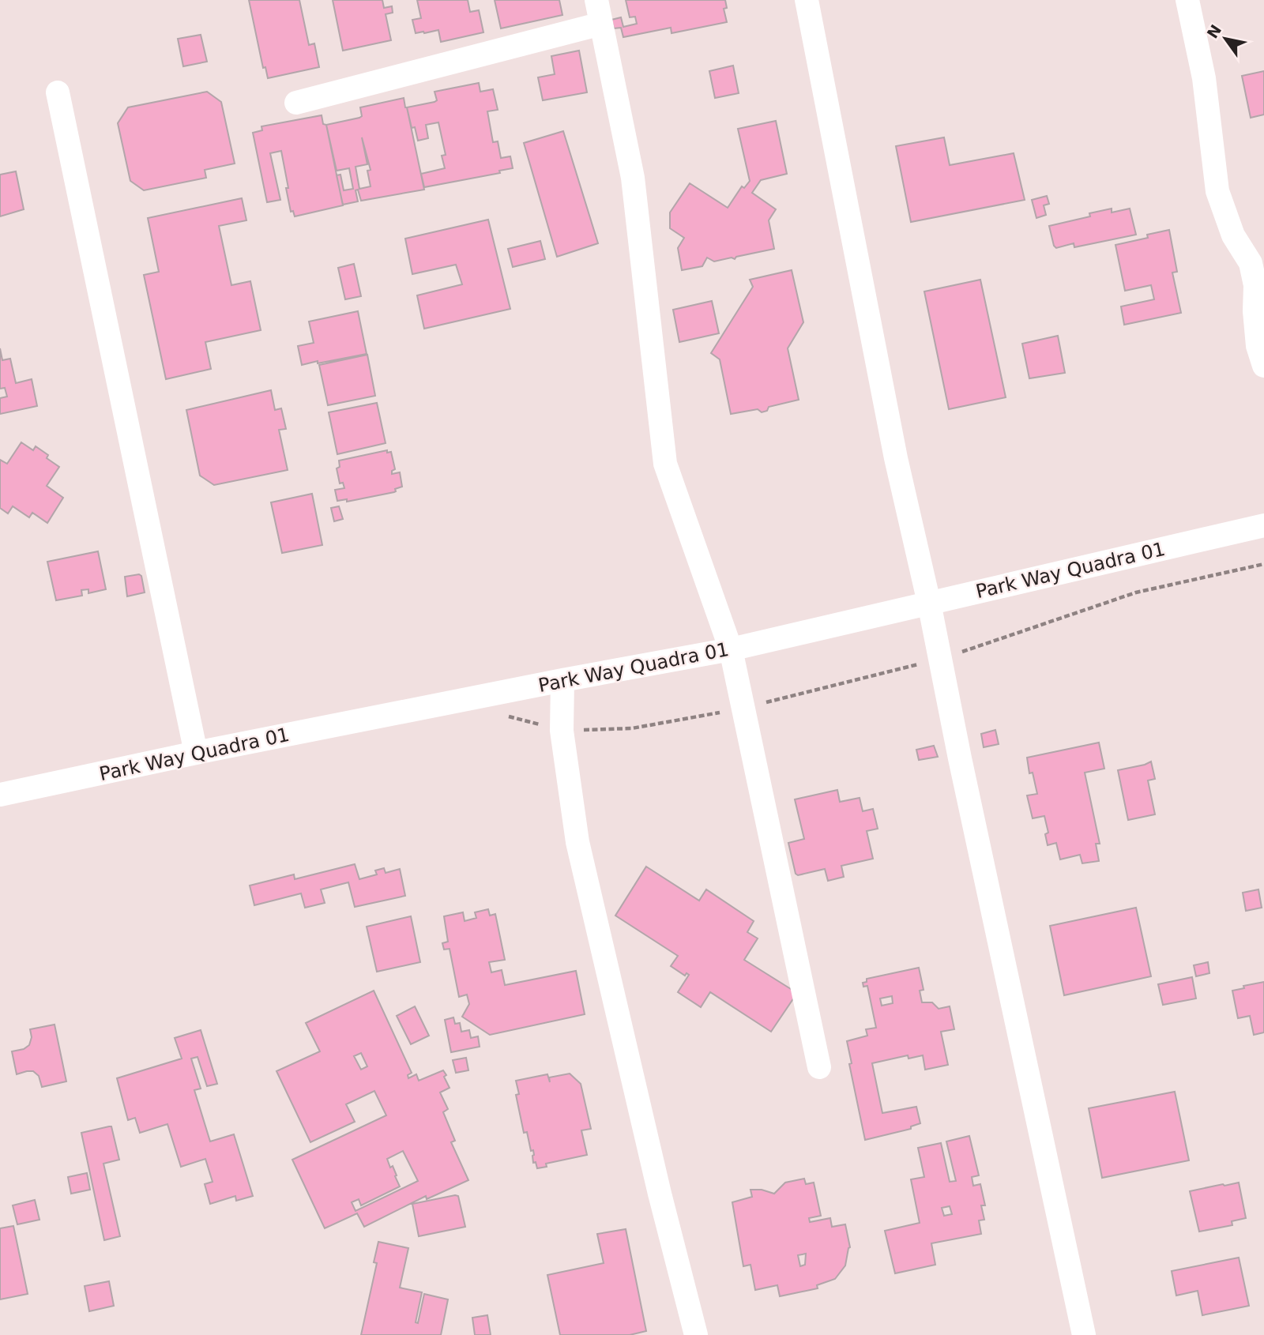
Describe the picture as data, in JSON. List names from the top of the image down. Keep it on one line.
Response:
{"streets":{"street":["Park Way Quadra 01"]},"north":"top left"}
